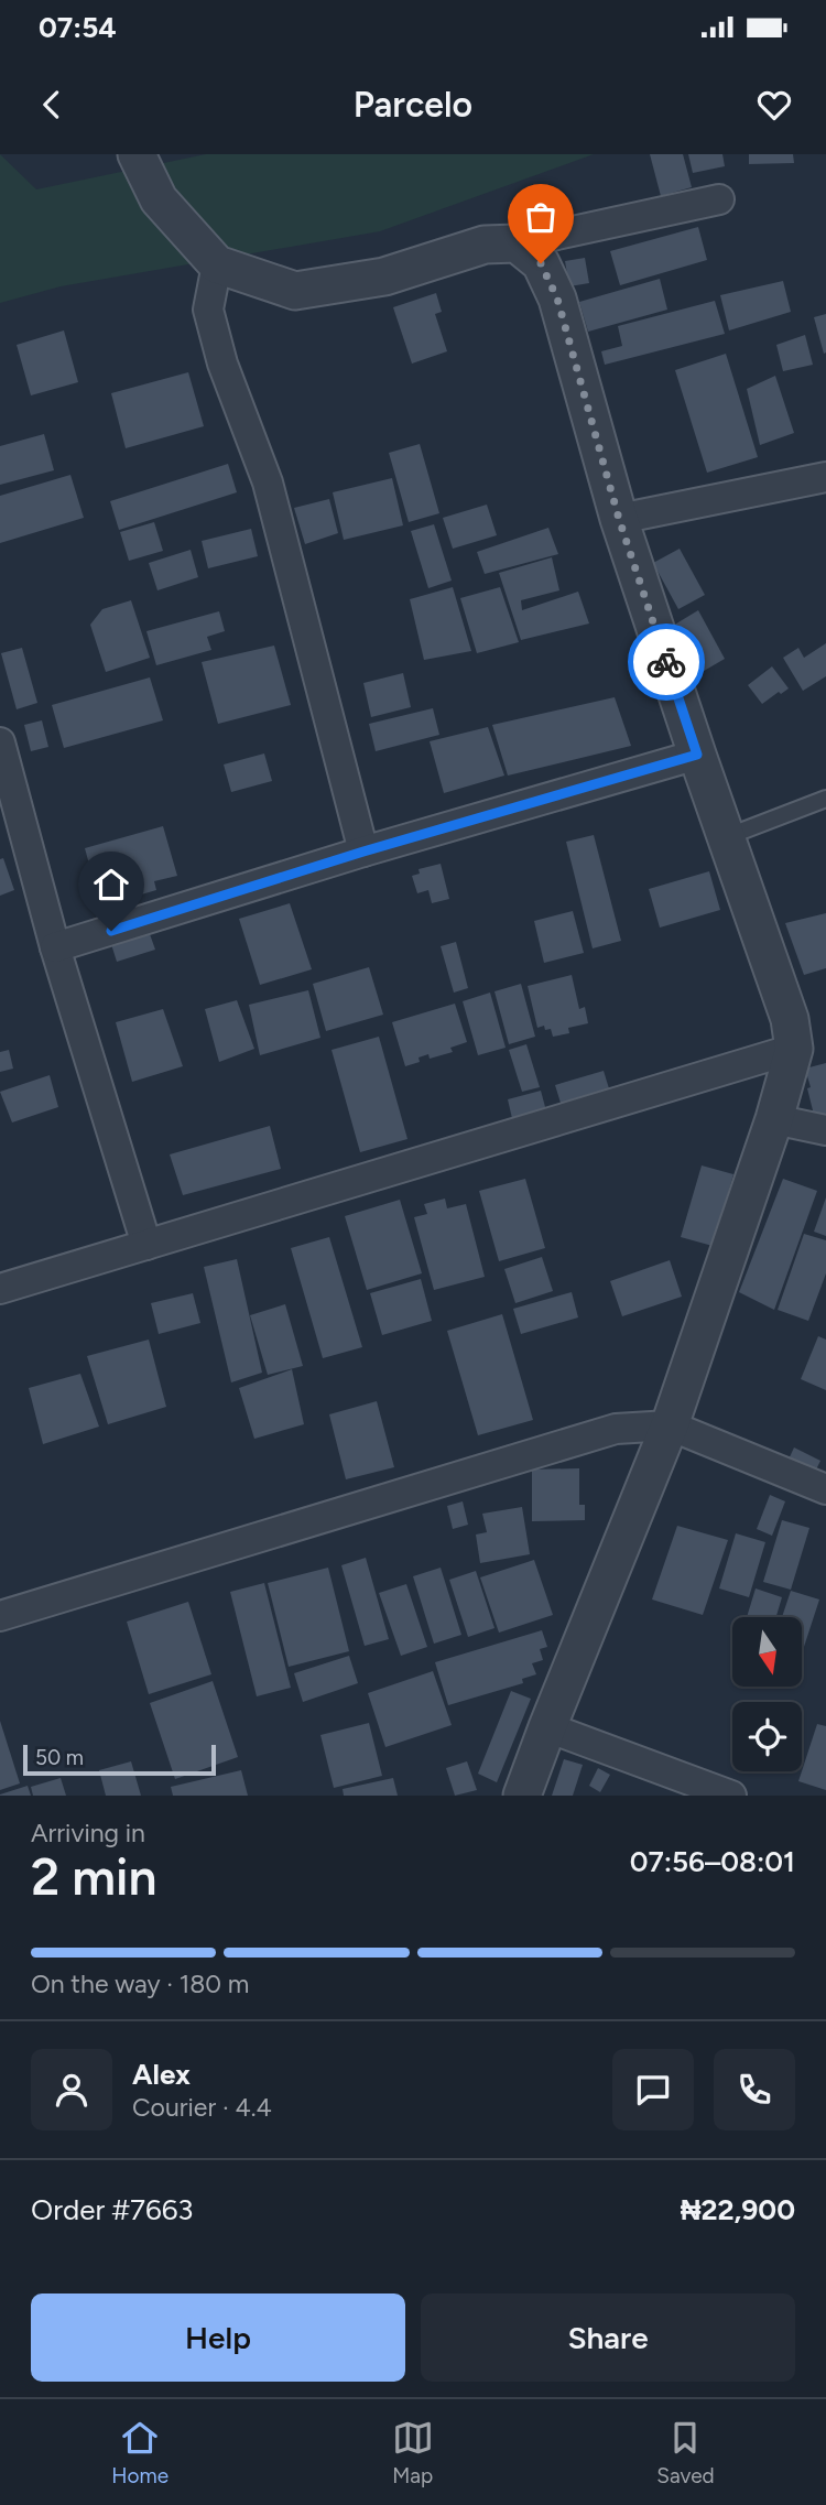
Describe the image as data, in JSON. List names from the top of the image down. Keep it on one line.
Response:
{"scale_bar":"50 m","north":"bottom","page":{"status":"07:54","header":"Parcelo","scale":"50 m","heading":["2 min","Arriving in","07:56–08:01"],"panel":["Alex","Courier · 4.4","Order #7663","₦22,900"],"bar":"On the way · 180 m","buttons":["Help","Share"],"tabs":["Home","Map","Saved"]}}
